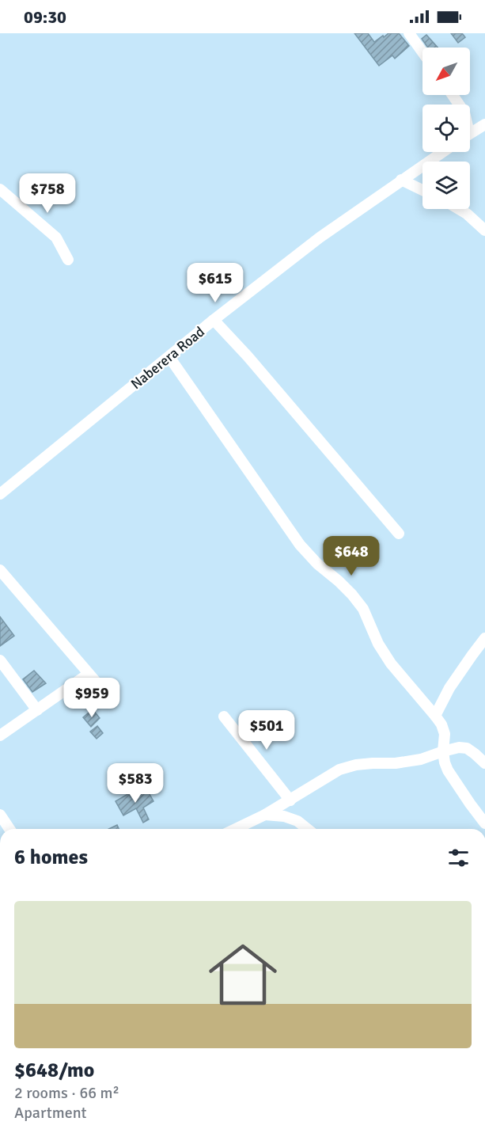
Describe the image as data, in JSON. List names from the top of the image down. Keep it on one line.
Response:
{"streets":{"street":["Naberera Road"]},"north":"bottom left","page":{"status":"09:30","price":["$758","$615","$648","$959","$501","$583"],"heading":"6 homes","list":[{"name":"$648/mo","note":"2 rooms · 66 m² · Apartment"}]}}
